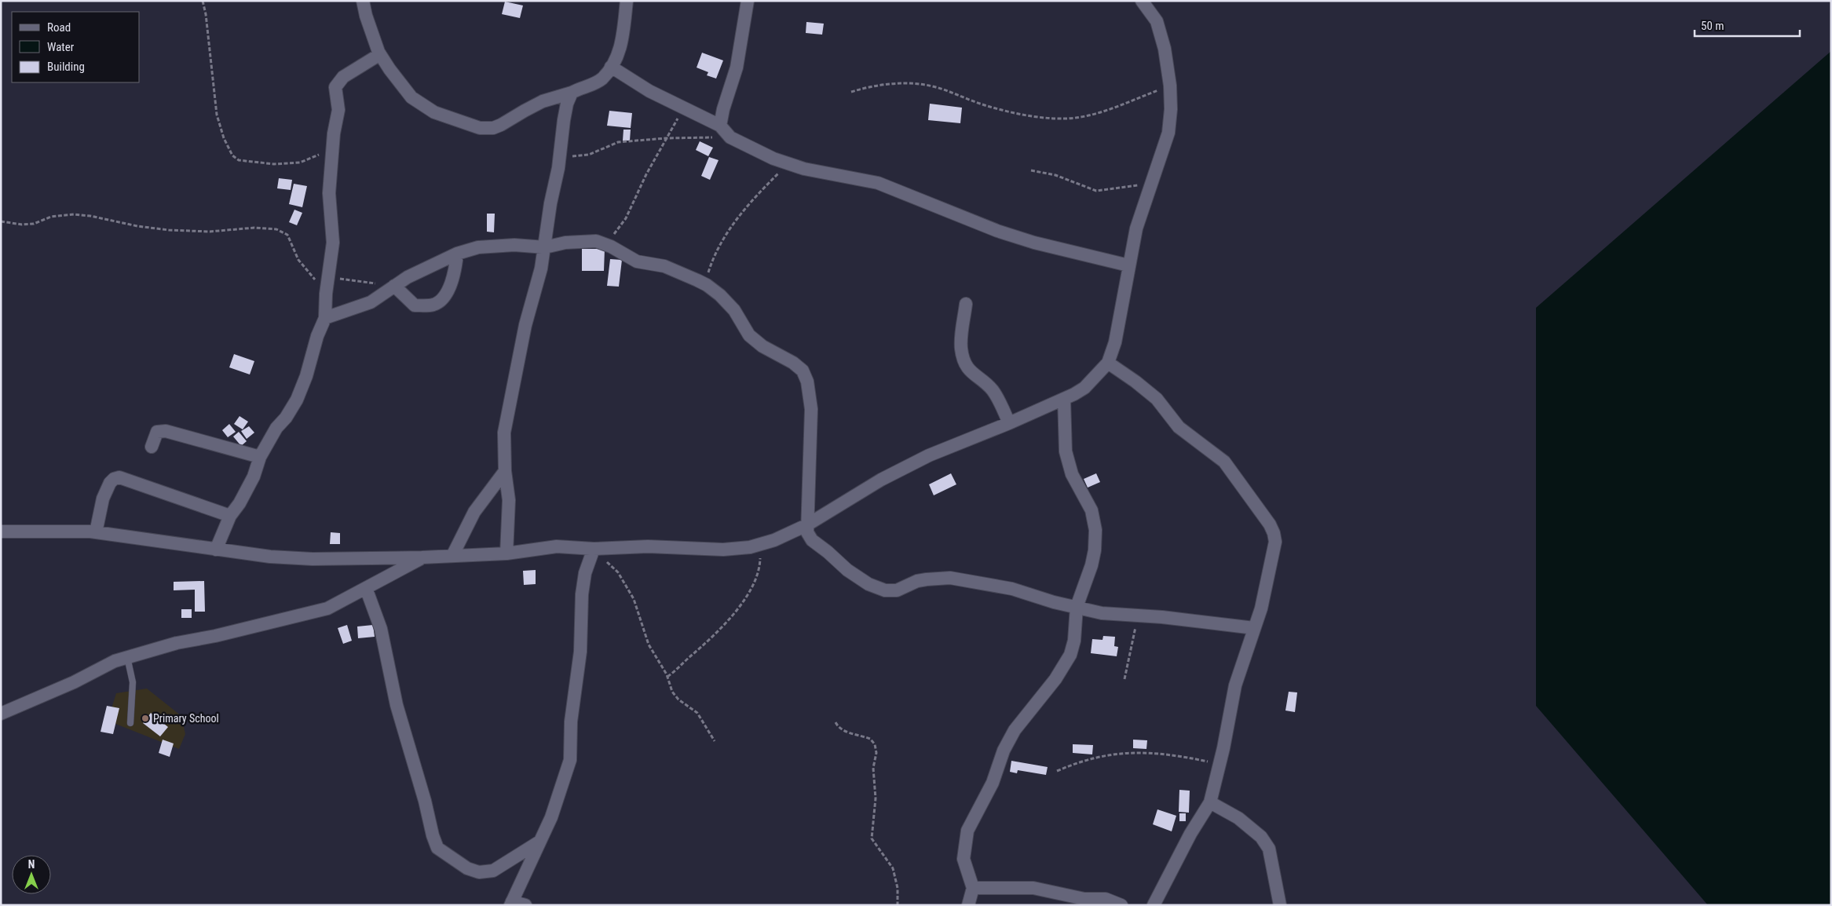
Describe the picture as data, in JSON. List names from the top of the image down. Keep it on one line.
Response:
{"places":["Primary School"],"legend":["Road","Water","Building"],"scale_bar":"50 m","north":"top"}
